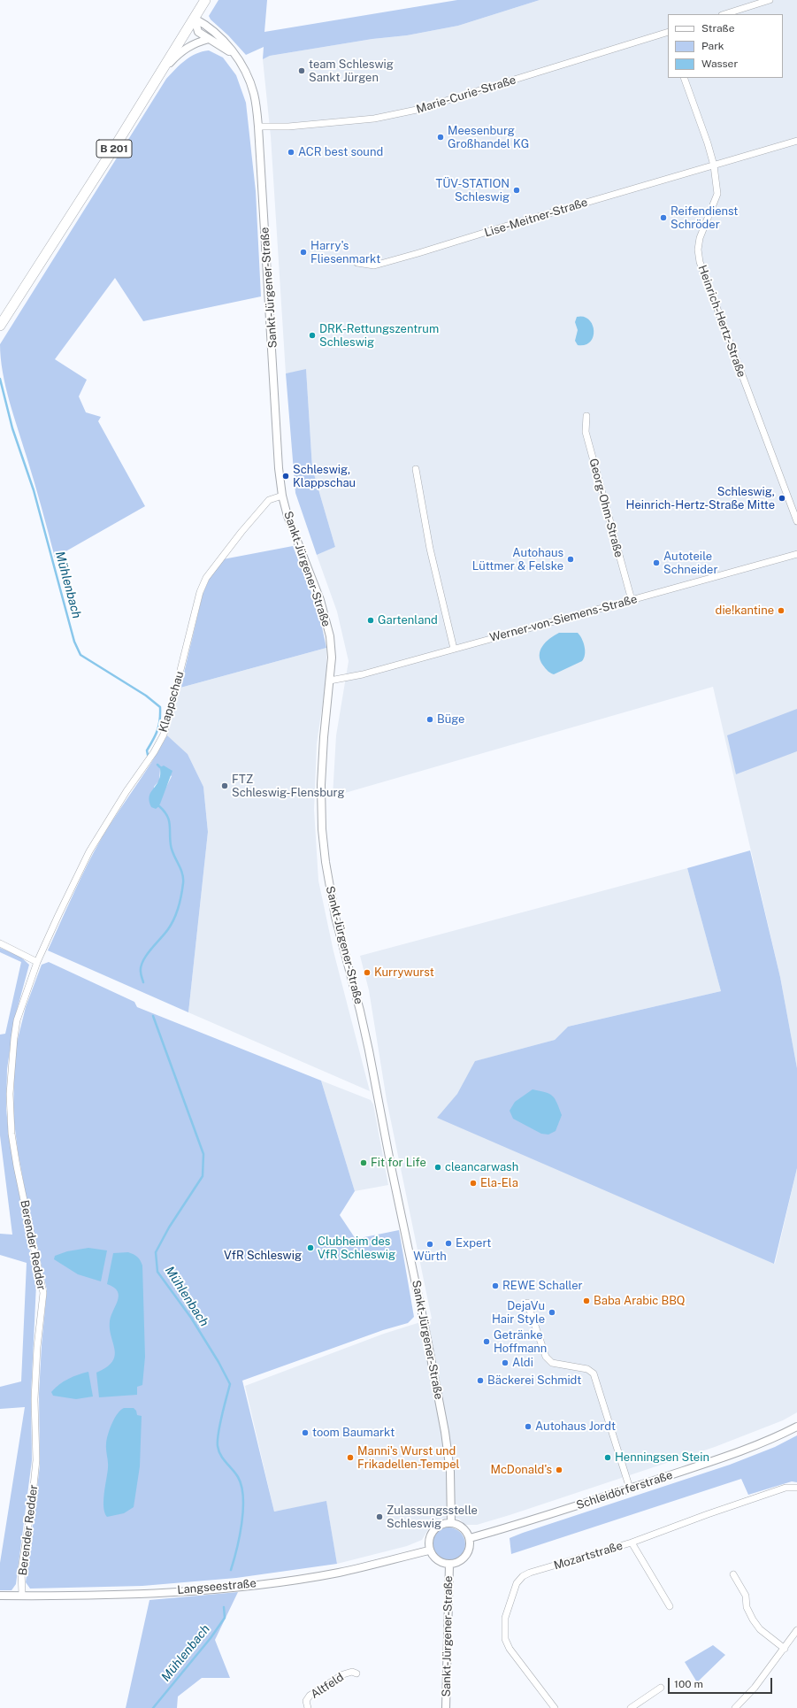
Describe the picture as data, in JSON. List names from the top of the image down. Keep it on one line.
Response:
{"streets":{"main road":["B 201"],"street":["Marie-Curie-Straße","Lise-Meitner-Straße","Sankt-Jürgener-Straße","Heinrich-Hertz-Straße","Georg-Ohm-Straße","Werner-von-Siemens-Straße","Klappschau","Berender Redder","Schleidörferstraße","Mozartstraße","Langseestraße","Altfeld"]},"crossings":[["Marie-Curie-Straße","Sankt-Jürgener-Straße"],["B 201","Sankt-Jürgener-Straße"],["Lise-Meitner-Straße","Heinrich-Hertz-Straße"],["Sankt-Jürgener-Straße","Werner-von-Siemens-Straße"],["Sankt-Jürgener-Straße","Klappschau"],["Sankt-Jürgener-Straße","Schleidörferstraße"],["Sankt-Jürgener-Straße","Langseestraße"],["Georg-Ohm-Straße","Werner-von-Siemens-Straße"],["Klappschau","Berender Redder"],["Berender Redder","Langseestraße"],["Schleidörferstraße","Langseestraße"]],"water":["Mühlenbach"],"parks":["VfR Schleswig"],"places":["team Schleswig Sankt Jürgen","Meesenburg Großhandel KG","ACR best sound","TÜV-STATION Schleswig","Reifendienst Schröder","Harry's Fliesenmarkt","DRK-Rettungszentrum Schleswig","Schleswig, Klappschau","Schleswig, Heinrich-Hertz-Straße Mitte","Autohaus Lüttmer & Felske","Autoteile Schneider","die!kantine","Gartenland","Büge","FTZ Schleswig-Flensburg","Kurrywurst","Fit for Life","cleancarwash","Ela-Ela","Expert","Würth","Clubheim des VfR Schleswig","REWE Schaller","Baba Arabic BBQ","DejaVu Hair Style","Getränke Hoffmann","Aldi","Bäckerei Schmidt","Autohaus Jordt","toom Baumarkt","Manni's Wurst und Frikadellen-Tempel","Henningsen Stein","McDonald's","Zulassungsstelle Schleswig"],"legend":["Straße","Park","Wasser"],"scale_bar":"100 m"}
